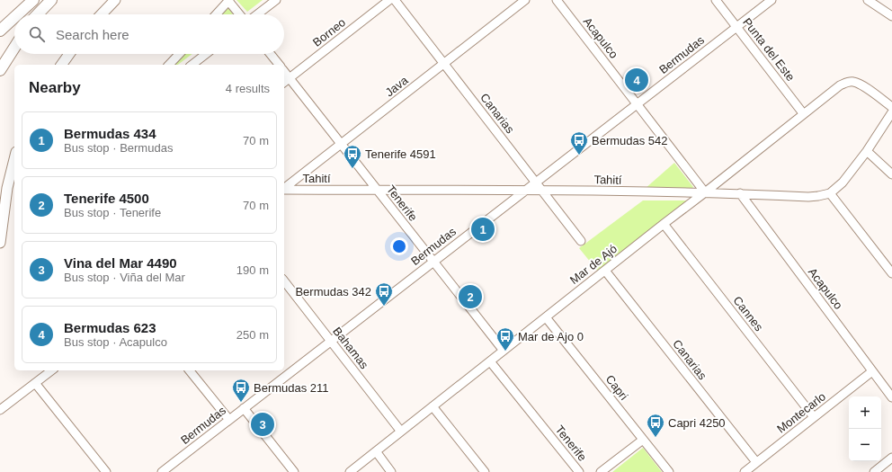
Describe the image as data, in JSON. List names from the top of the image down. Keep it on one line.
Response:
{"streets":{"street":["Borneo","Acapulco","Punta del Este","Bermudas","Java","Canarias","Tahití","Tenerife","Mar de Ajó","Cannes","Bahamas","Capri","Montecarlo"]},"crossings":[["Borneo","Tenerife"],["Acapulco","Bermudas"],["Acapulco","Tahití"],["Acapulco","Mar de Ajó"],["Acapulco","Montecarlo"],["Punta del Este","Bermudas"],["Punta del Este","Mar de Ajó"],["Bermudas","Canarias"],["Bermudas","Tahití"],["Bermudas","Tenerife"],["Bermudas","Bahamas"],["Java","Canarias"],["Java","Tenerife"],["Canarias","Tahití"],["Canarias","Mar de Ajó"],["Canarias","Montecarlo"],["Tahití","Tenerife"],["Tahití","Mar de Ajó"],["Tenerife","Mar de Ajó"],["Mar de Ajó","Cannes"],["Mar de Ajó","Bahamas"],["Mar de Ajó","Capri"],["Cannes","Montecarlo"]],"places":{"bus stop":["Bermudas 542","Tenerife 4591","Bermudas 342","Mar de Ajo 0","Bermudas 211","Capri 4250"]},"page":{"search":"Search here","heading":["Nearby","4 results"],"pins":["4","1","2","3"],"list":[{"mark":"1","name":"Bermudas 434","note":"Bus stop · Bermudas","value":"70 m"},{"mark":"2","name":"Tenerife 4500","note":"Bus stop · Tenerife","value":"70 m"},{"mark":"3","name":"Vina del Mar 4490","note":"Bus stop · Viña del Mar","value":"190 m"},{"mark":"4","name":"Bermudas 623","note":"Bus stop · Acapulco","value":"250 m"}],"map_buttons":["+","−"]}}
